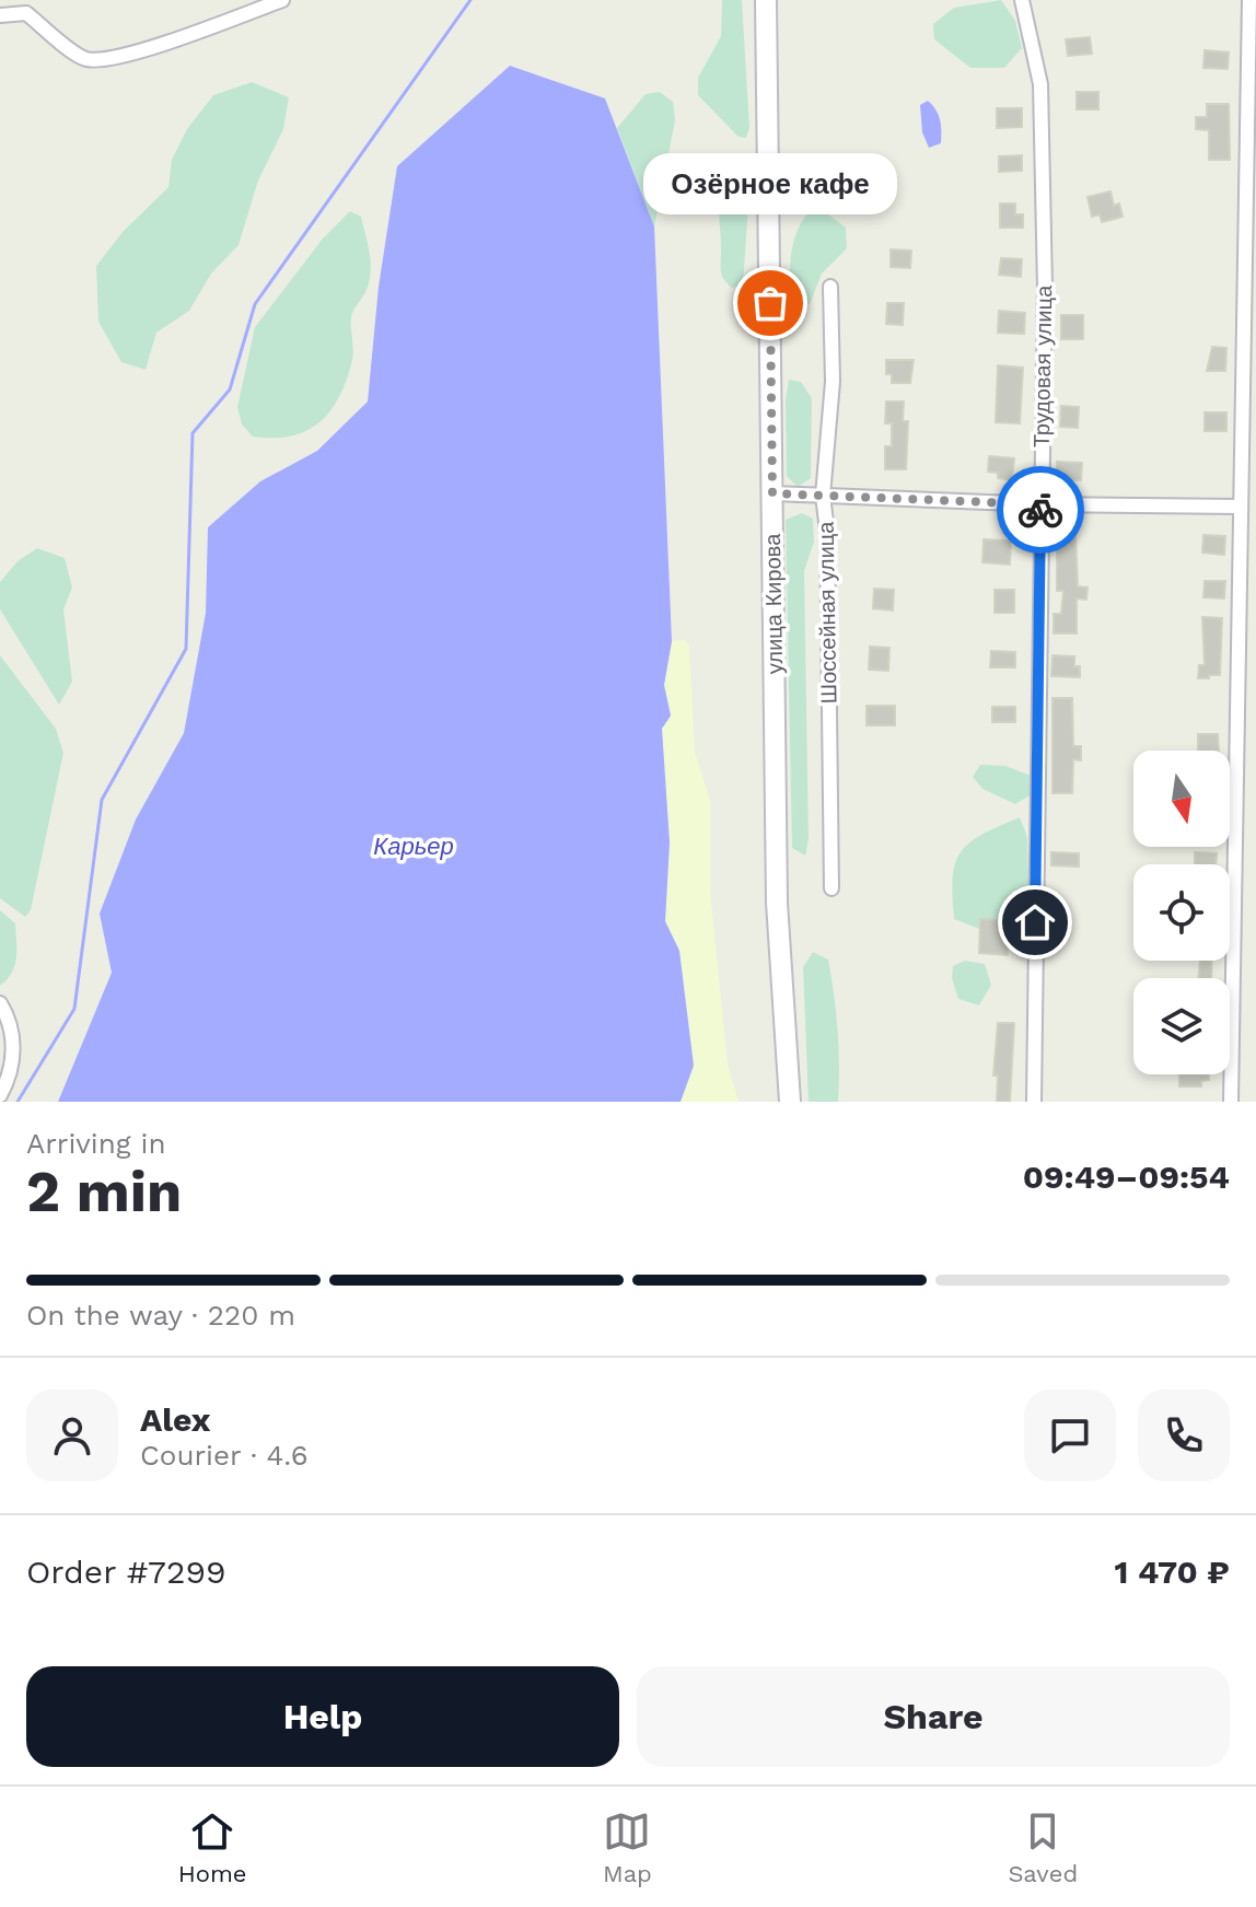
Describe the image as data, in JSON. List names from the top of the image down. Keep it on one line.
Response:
{"streets":{"main road":["улица Кирова"],"street":["Трудовая улица","Шоссейная улица"]},"water":["Карьер"],"places":["Озёрное кафе"],"north":"bottom","page":{"bubble":"Озёрное кафе","heading":["2 min","Arriving in","09:49–09:54"],"panel":["Alex","Courier · 4.6","Order #7299","1 470 ₽"],"bar":"On the way · 220 m","buttons":["Help","Share"],"tabs":["Home","Map","Saved"]}}
